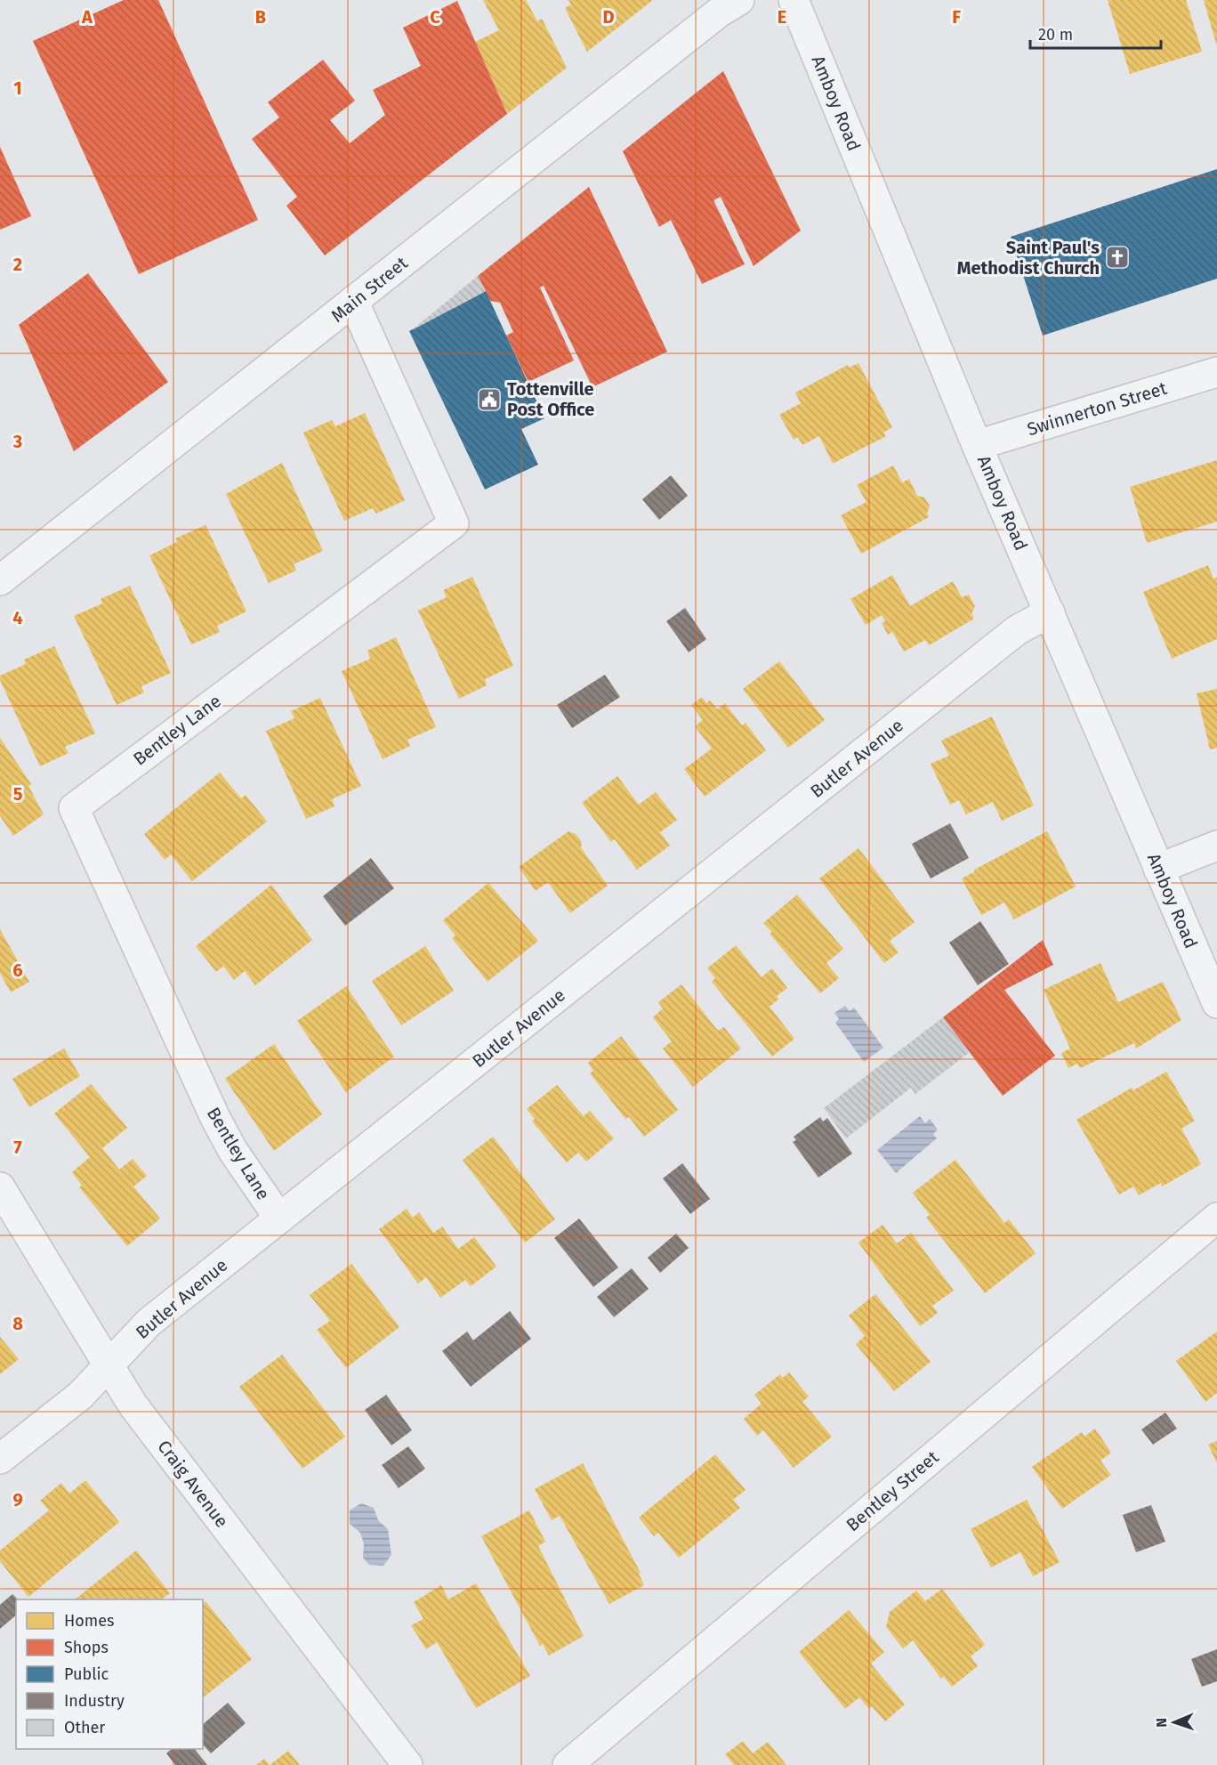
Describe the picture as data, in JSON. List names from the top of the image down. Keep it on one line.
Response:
{"streets":{"street":["Amboy Road","Main Street","Swinnerton Street","Bentley Lane","Butler Avenue","Craig Avenue","Bentley Street"]},"crossings":[["Amboy Road","Swinnerton Street"],["Amboy Road","Butler Avenue"],["Main Street","Bentley Lane"],["Bentley Lane","Butler Avenue"],["Butler Avenue","Craig Avenue"]],"places":{"church":["Saint Paul's Methodist Church"],"public building":["Tottenville Post Office"]},"legend":["Homes","Shops","Public","Industry","Other"],"scale_bar":"20 m","north":"left","grid":{"columns":["A","B","C","D","E","F"],"rows":["1","2","3","4","5","6","7","8","9"]}}
